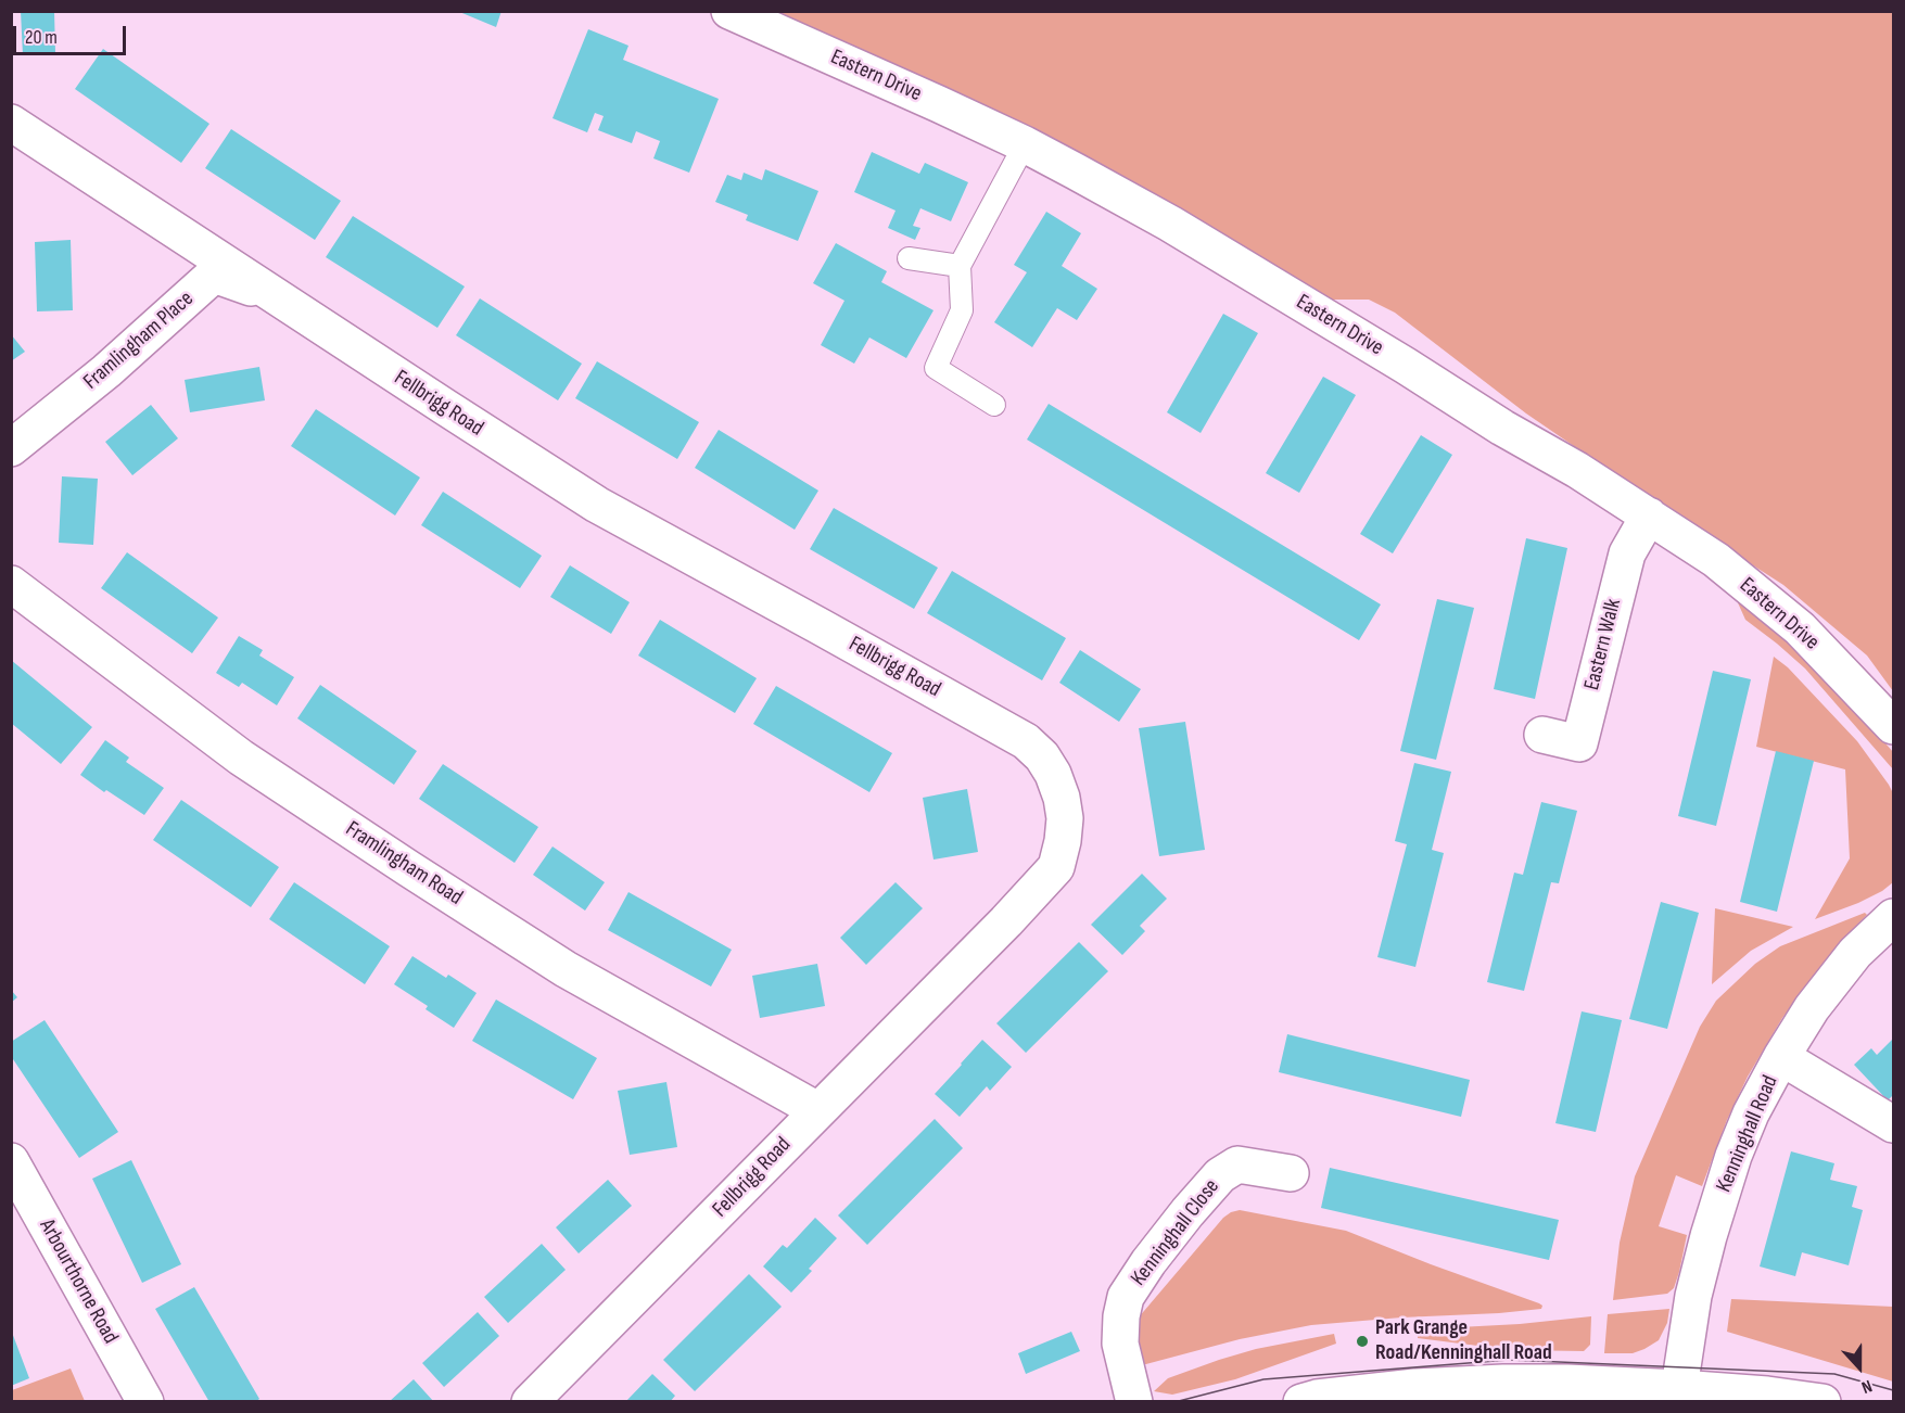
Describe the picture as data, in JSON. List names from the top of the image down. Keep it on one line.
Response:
{"streets":{"street":["Eastern Drive","Framlingham Place","Fellbrigg Road","Eastern Walk","Framlingham Road","Kenninghall Road","Kenninghall Close","Arbourthorne Road"]},"crossings":[["Eastern Drive","Eastern Walk"],["Framlingham Place","Fellbrigg Road"],["Fellbrigg Road","Framlingham Road"]],"places":["Park Grange Road/Kenninghall Road"],"scale_bar":"20 m","north":"bottom"}
